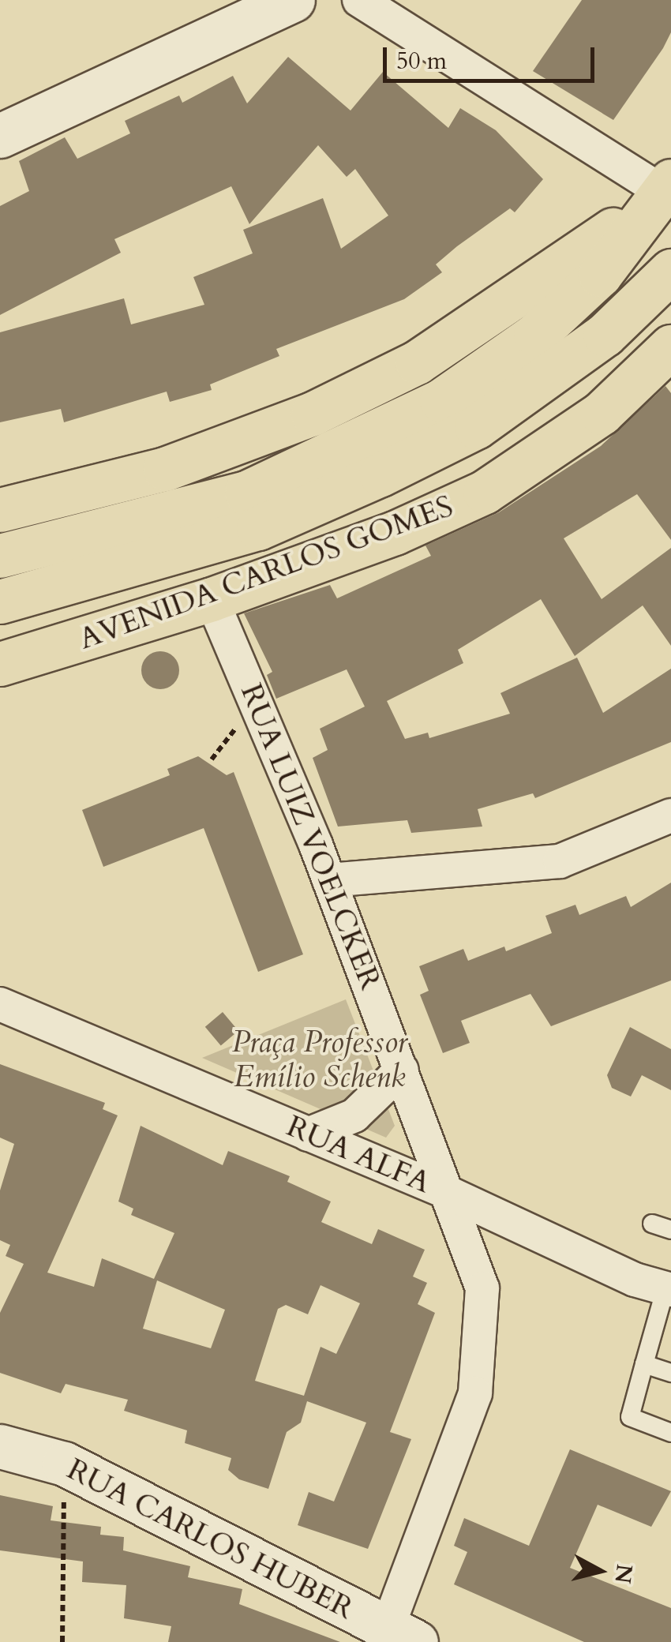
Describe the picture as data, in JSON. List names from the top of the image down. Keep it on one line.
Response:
{"streets":{"main road":["AVENIDA CARLOS GOMES","RUA CARLOS HUBER"],"street":["RUA LUIZ VOELCKER","RUA ALFA"]},"crossings":[["AVENIDA CARLOS GOMES","RUA LUIZ VOELCKER"],["RUA LUIZ VOELCKER","RUA ALFA"],["RUA LUIZ VOELCKER","RUA CARLOS HUBER"]],"parks":["Praça Professor Emílio Schenk"],"scale_bar":"50 m","north":"right"}
